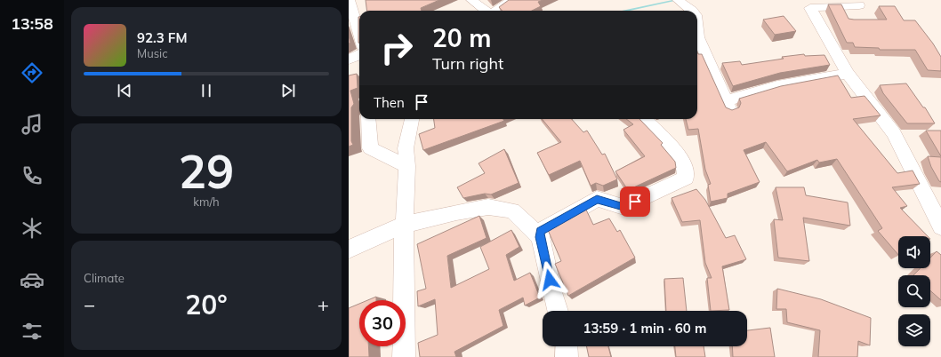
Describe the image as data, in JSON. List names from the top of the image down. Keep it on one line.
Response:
{"page":{"tabs":"13:58","turn":["20 m","Turn right"],"song":["92.3 FM","Music"],"then":"Then","tile":[["29","km/h"],"Climate"],"heat":["−","20°","+"],"limit":"30","trip":"13:59 · 1 min · 60 m"}}
